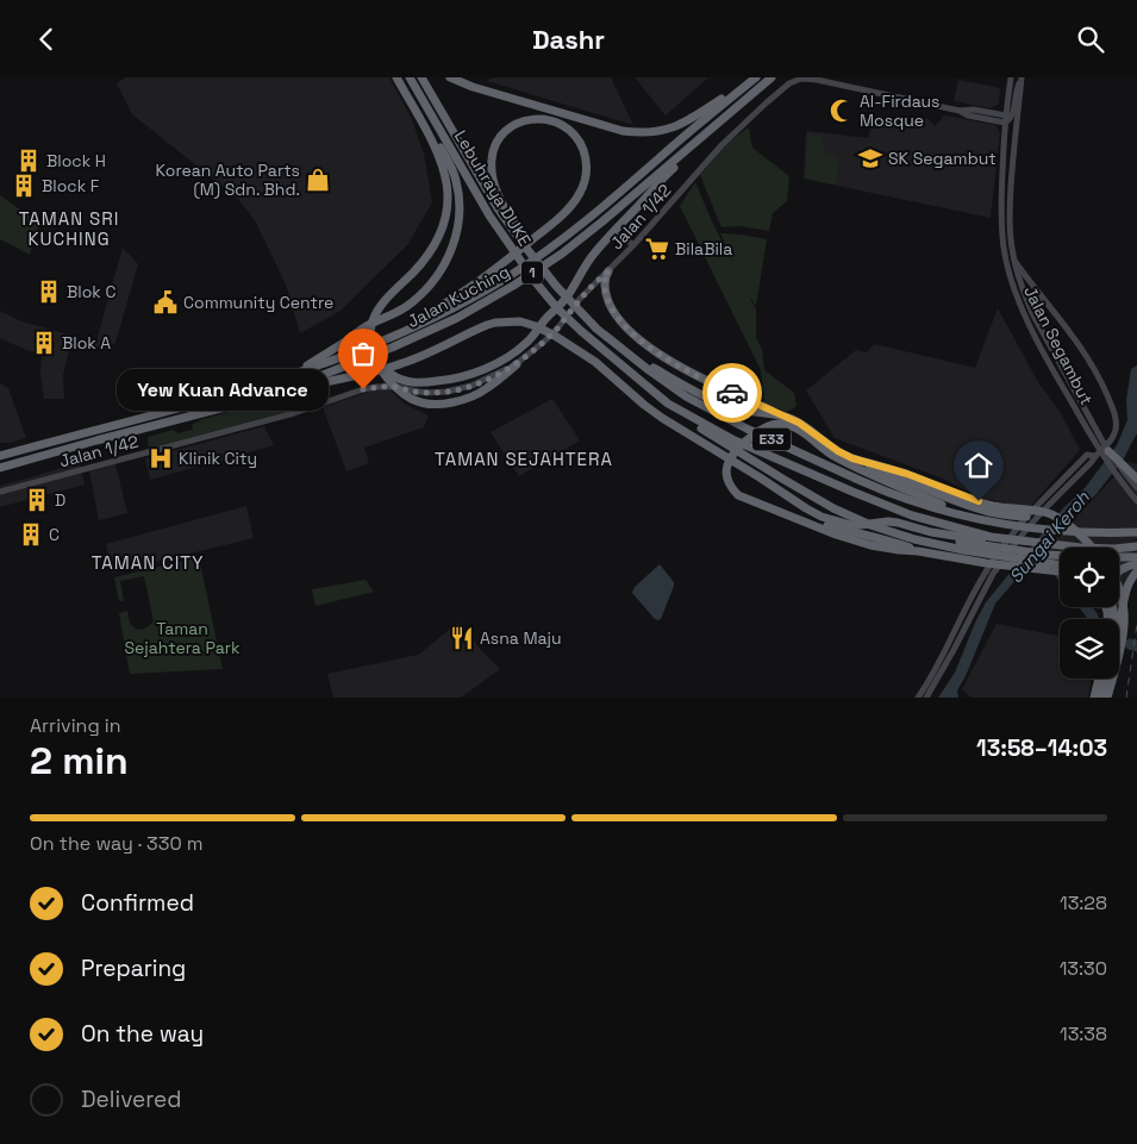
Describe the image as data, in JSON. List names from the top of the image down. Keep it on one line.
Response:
{"streets":{"highway":["Lebuhraya DUKE","1","Jalan Kuching","E33"],"main road":["Jalan 1/42","Jalan Segambut"]},"crossings":[["Lebuhraya DUKE","E33"],["Jalan 1/42","Jalan Segambut"]],"districts":["TAMAN SRI KUCHING","TAMAN SEJAHTERA","TAMAN CITY"],"water":["Sungai Keroh"],"parks":["Taman Sejahtera Park"],"places":{"mosque":["Al-Firdaus Mosque"],"school or university":["SK Segambut"],"building":["Block H","Block F","Blok C","Blok A","D","C"],"shop":["Korean Auto Parts (M) Sdn. Bhd."],"supermarket":["BilaBila"],"public building":["Community Centre"],"other":["Yew Kuan Advance"],"hospital":["Klinik City"],"restaurant":["Asna Maju"]},"page":{"header":"Dashr","bubble":"Yew Kuan Advance","heading":["2 min","Arriving in","13:58–14:03"],"bar":"On the way · 330 m","list":[["Confirmed","13:28"],["Preparing","13:30"],["On the way","13:38"],"Delivered"]}}
